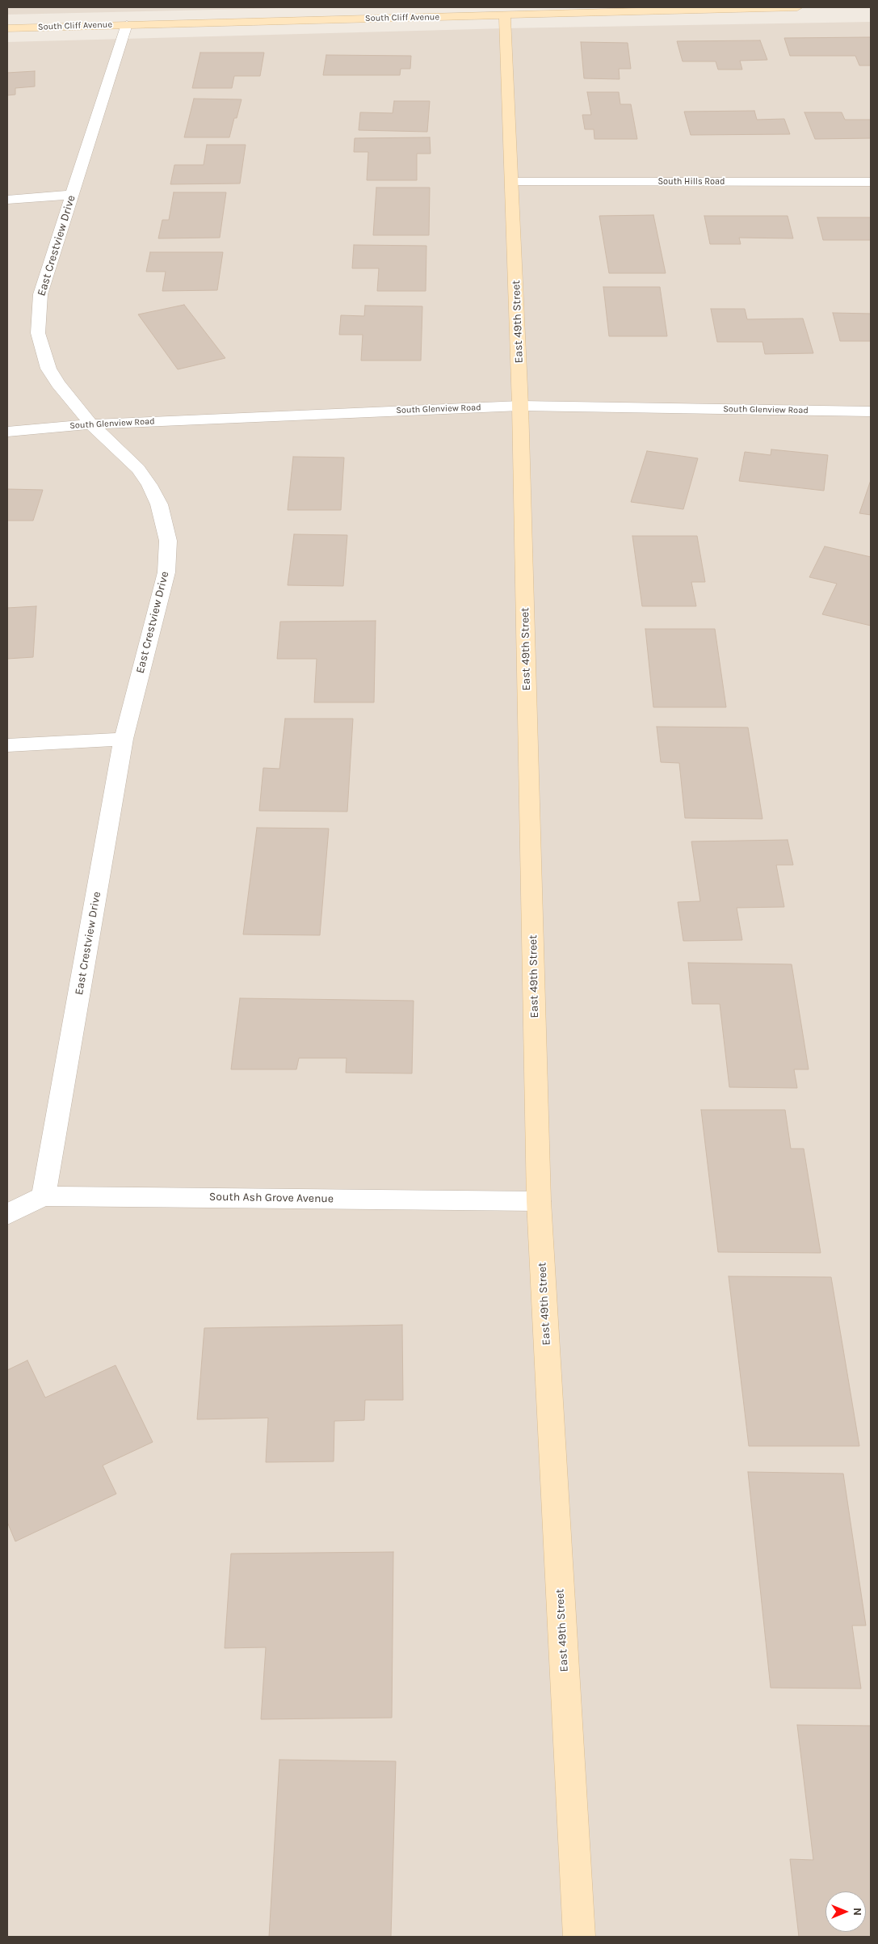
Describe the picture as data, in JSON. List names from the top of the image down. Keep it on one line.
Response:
{"streets":{"street":["South Cliff Avenue","South Hills Road","East Crestview Drive","East 49th Street","South Glenview Road","South Ash Grove Avenue"]},"crossings":[["South Cliff Avenue","East Crestview Drive"],["South Cliff Avenue","East 49th Street"],["South Hills Road","East 49th Street"],["East Crestview Drive","South Glenview Road"],["East Crestview Drive","South Ash Grove Avenue"],["East 49th Street","South Glenview Road"],["East 49th Street","South Ash Grove Avenue"]],"north":"right"}
